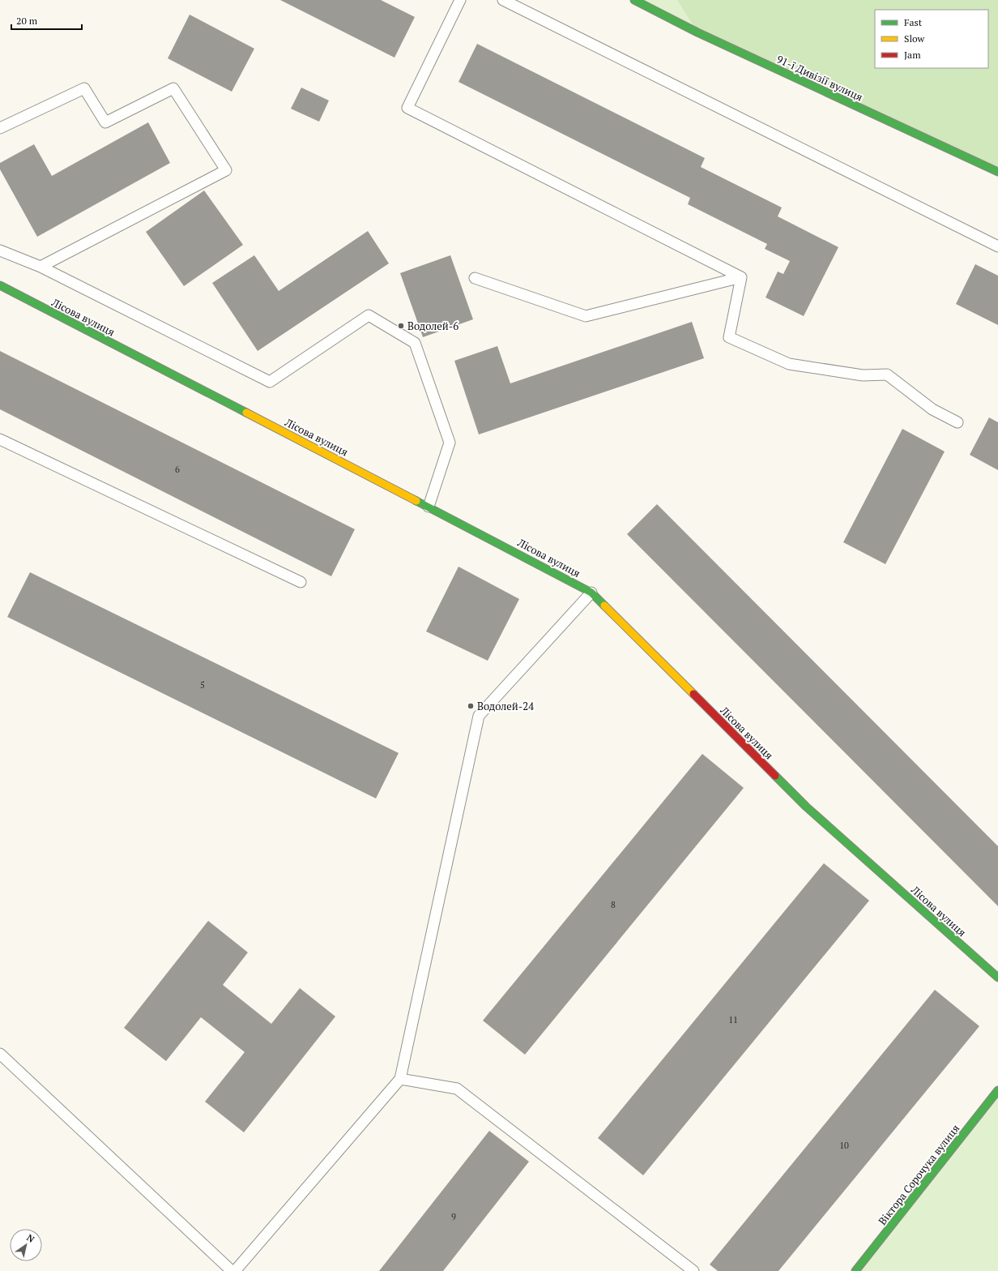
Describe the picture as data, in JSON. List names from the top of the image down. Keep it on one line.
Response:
{"streets":{"street":["91-ї Дивізії вулиця","Лісова вулиця","Віктора Сорочука вулиця"]},"places":["Водолей-6","Водолей-24"],"house_numbers":["6","5","8","11","10","9"],"legend":["Fast","Slow","Jam"],"scale_bar":"20 m","north":"top right"}
